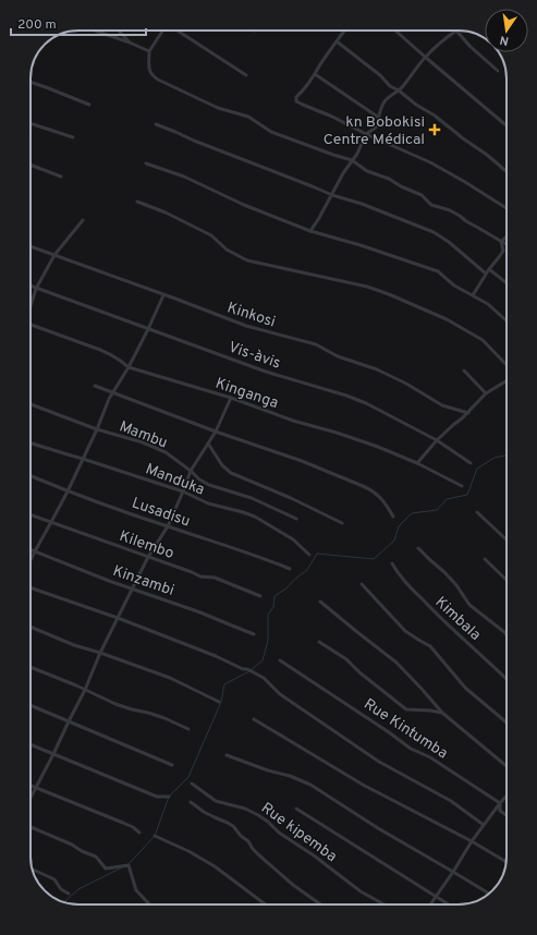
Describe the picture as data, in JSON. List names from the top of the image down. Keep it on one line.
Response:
{"streets":{"street":["Kinkosi","Vis-àvis","Kinganga","Mambu","Manduka","Lusadisu","Kilembo","Kinzambi","Kimbala","Rue Kintumba","Rue kipemba"]},"places":{"health":["kn Bobokisi Centre Médical"]},"scale_bar":"200 m","north":"bottom"}
